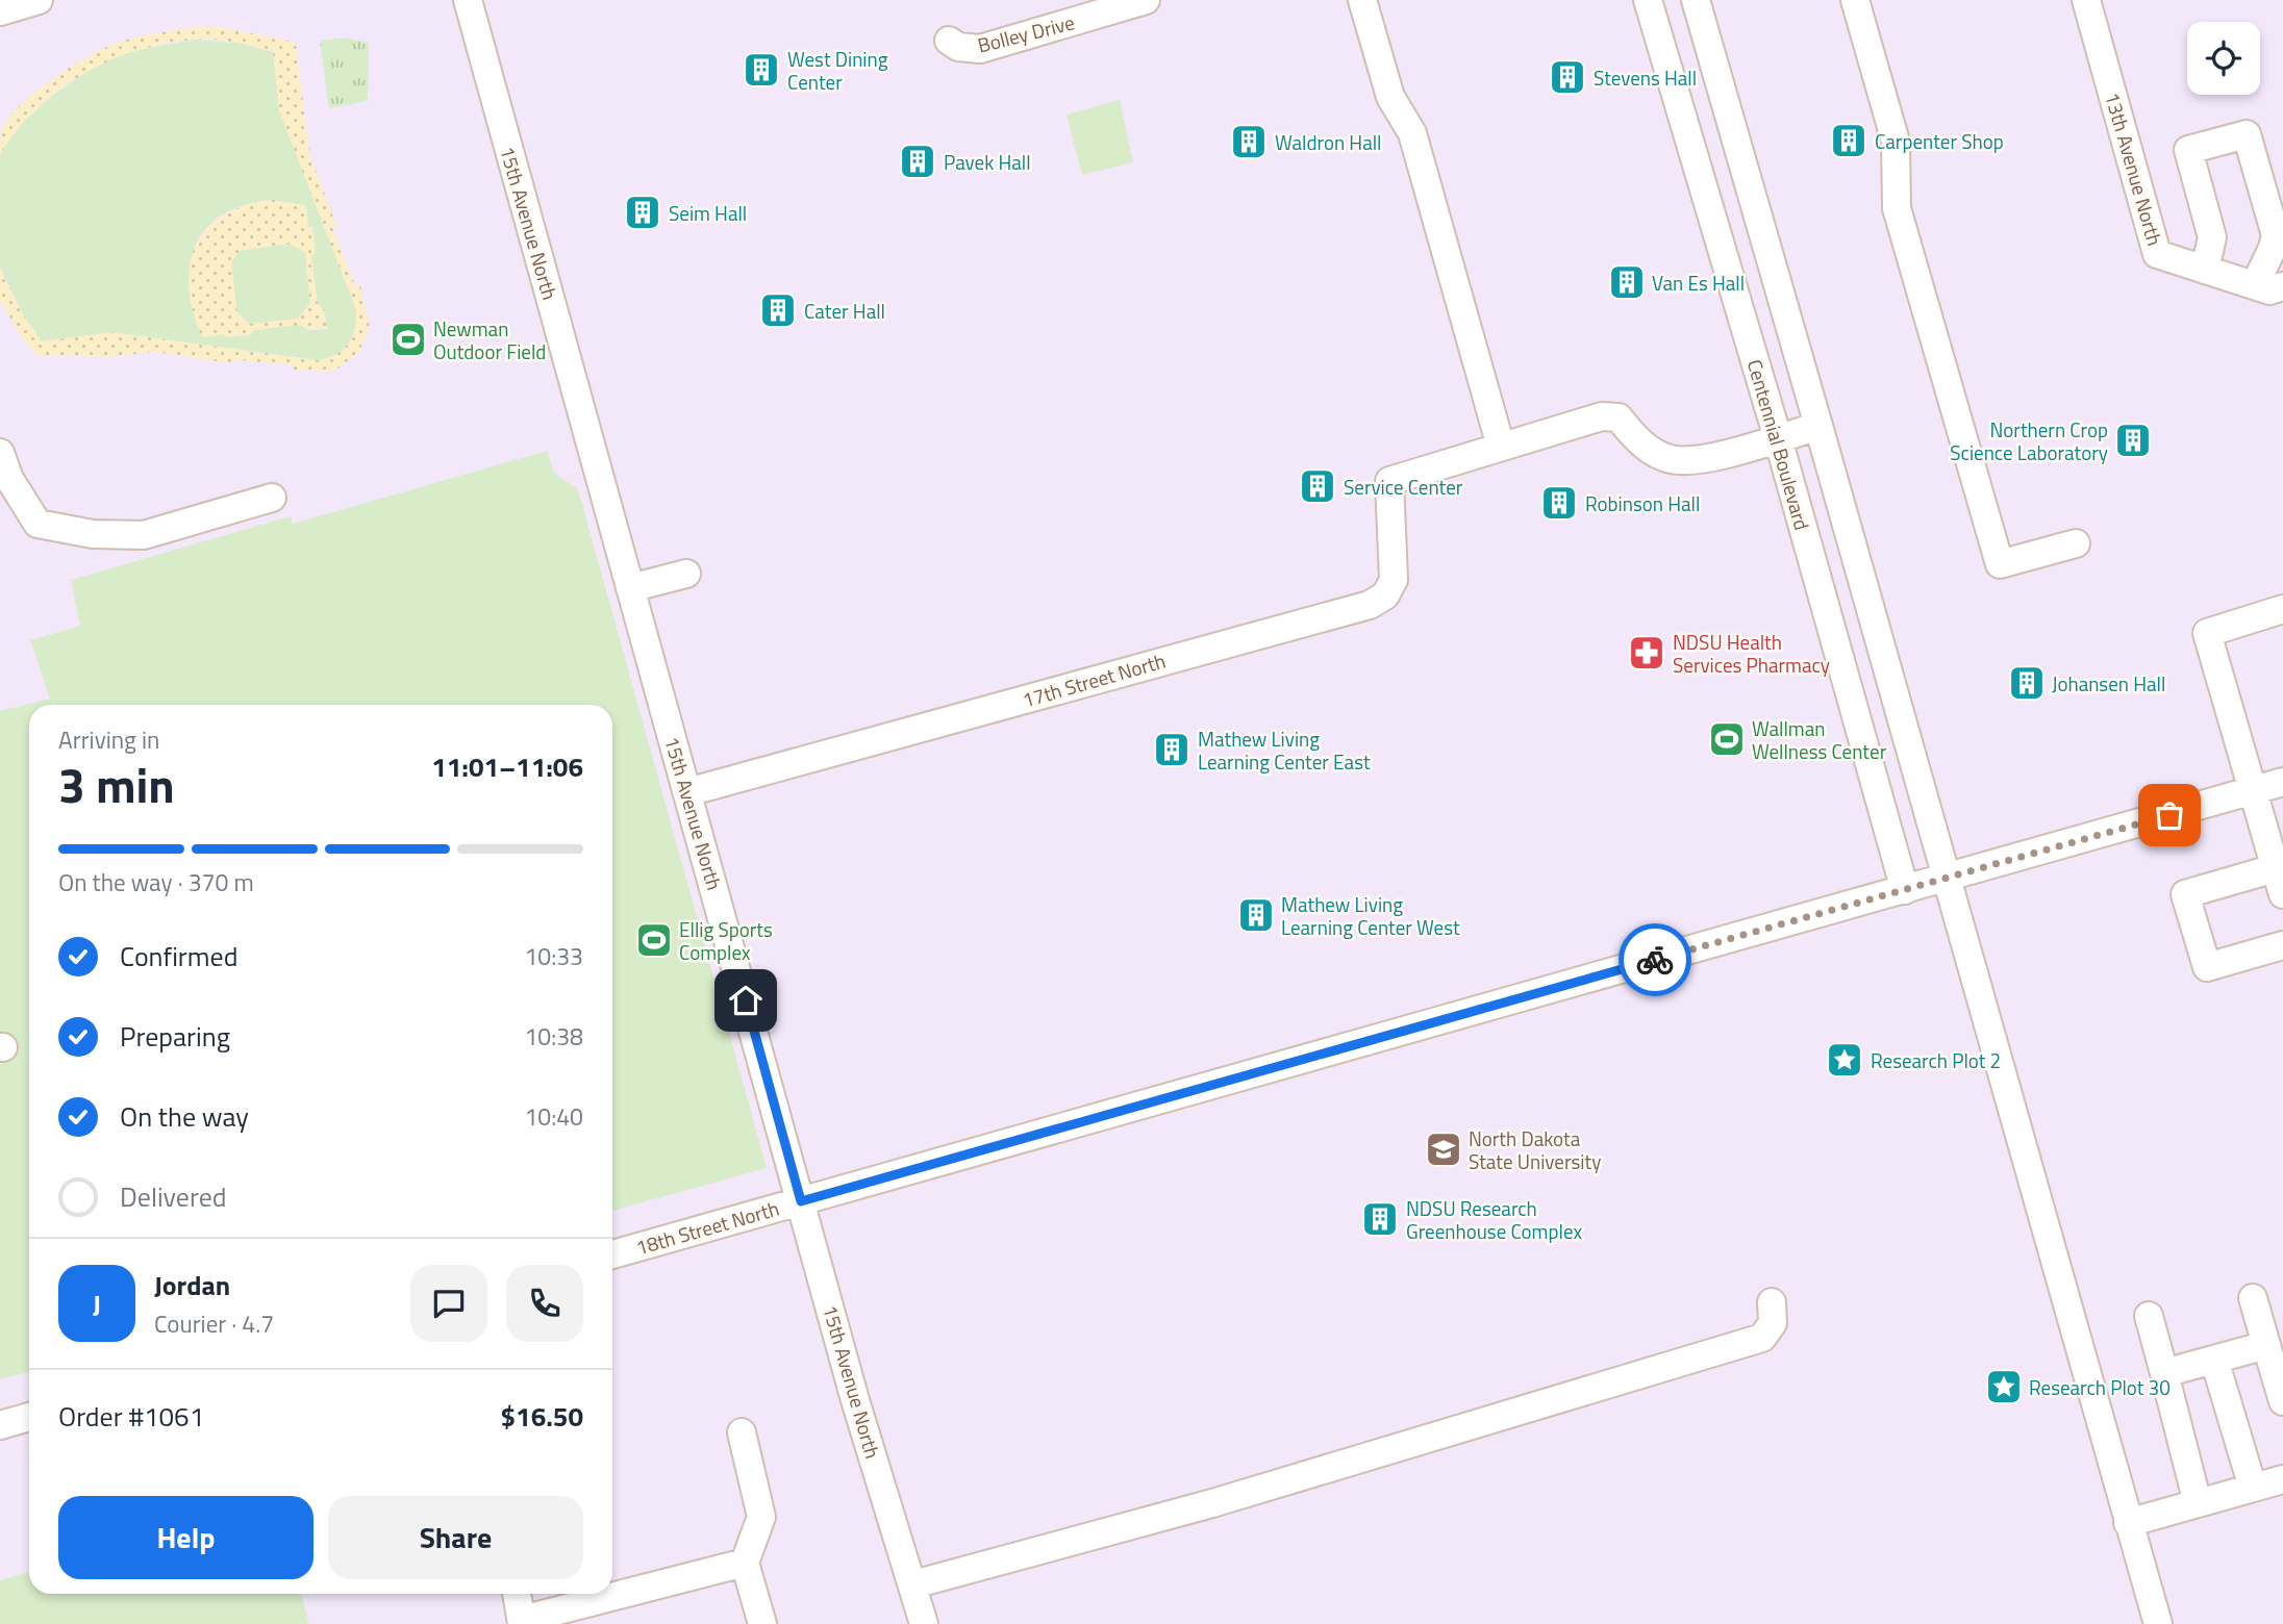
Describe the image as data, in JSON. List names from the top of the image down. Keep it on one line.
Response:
{"streets":{"street":["Bolley Drive","13th Avenue North","15th Avenue North","Centennial Boulevard","17th Street North","18th Street North"]},"crossings":[["15th Avenue North","17th Street North"],["15th Avenue North","18th Street North"],["Centennial Boulevard","18th Street North"]],"places":{"building":["West Dining Center","Stevens Hall","Carpenter Shop","Waldron Hall","Pavek Hall","Seim Hall","Van Es Hall","Cater Hall","Northern Crop Science Laboratory","Service Center","Robinson Hall","Johansen Hall","Mathew Living Learning Center East","Mathew Living Learning Center West","NDSU Research Greenhouse Complex"],"sports":["Newman Outdoor Field","Wallman Wellness Center","Ellig Sports Complex"],"pharmacy":["NDSU Health Services Pharmacy"],"place":["Research Plot 2","Research Plot 30"],"school or university":["North Dakota State University"]},"page":{"heading":["3 min","Arriving in","11:01–11:06"],"panel":["Jordan","Courier · 4.7","Order #1061","$16.50"],"bar":"On the way · 370 m","list":[["Confirmed","10:33"],["Preparing","10:38"],["On the way","10:40"],"Delivered"],"round":"J","buttons":["Help","Share"]}}
